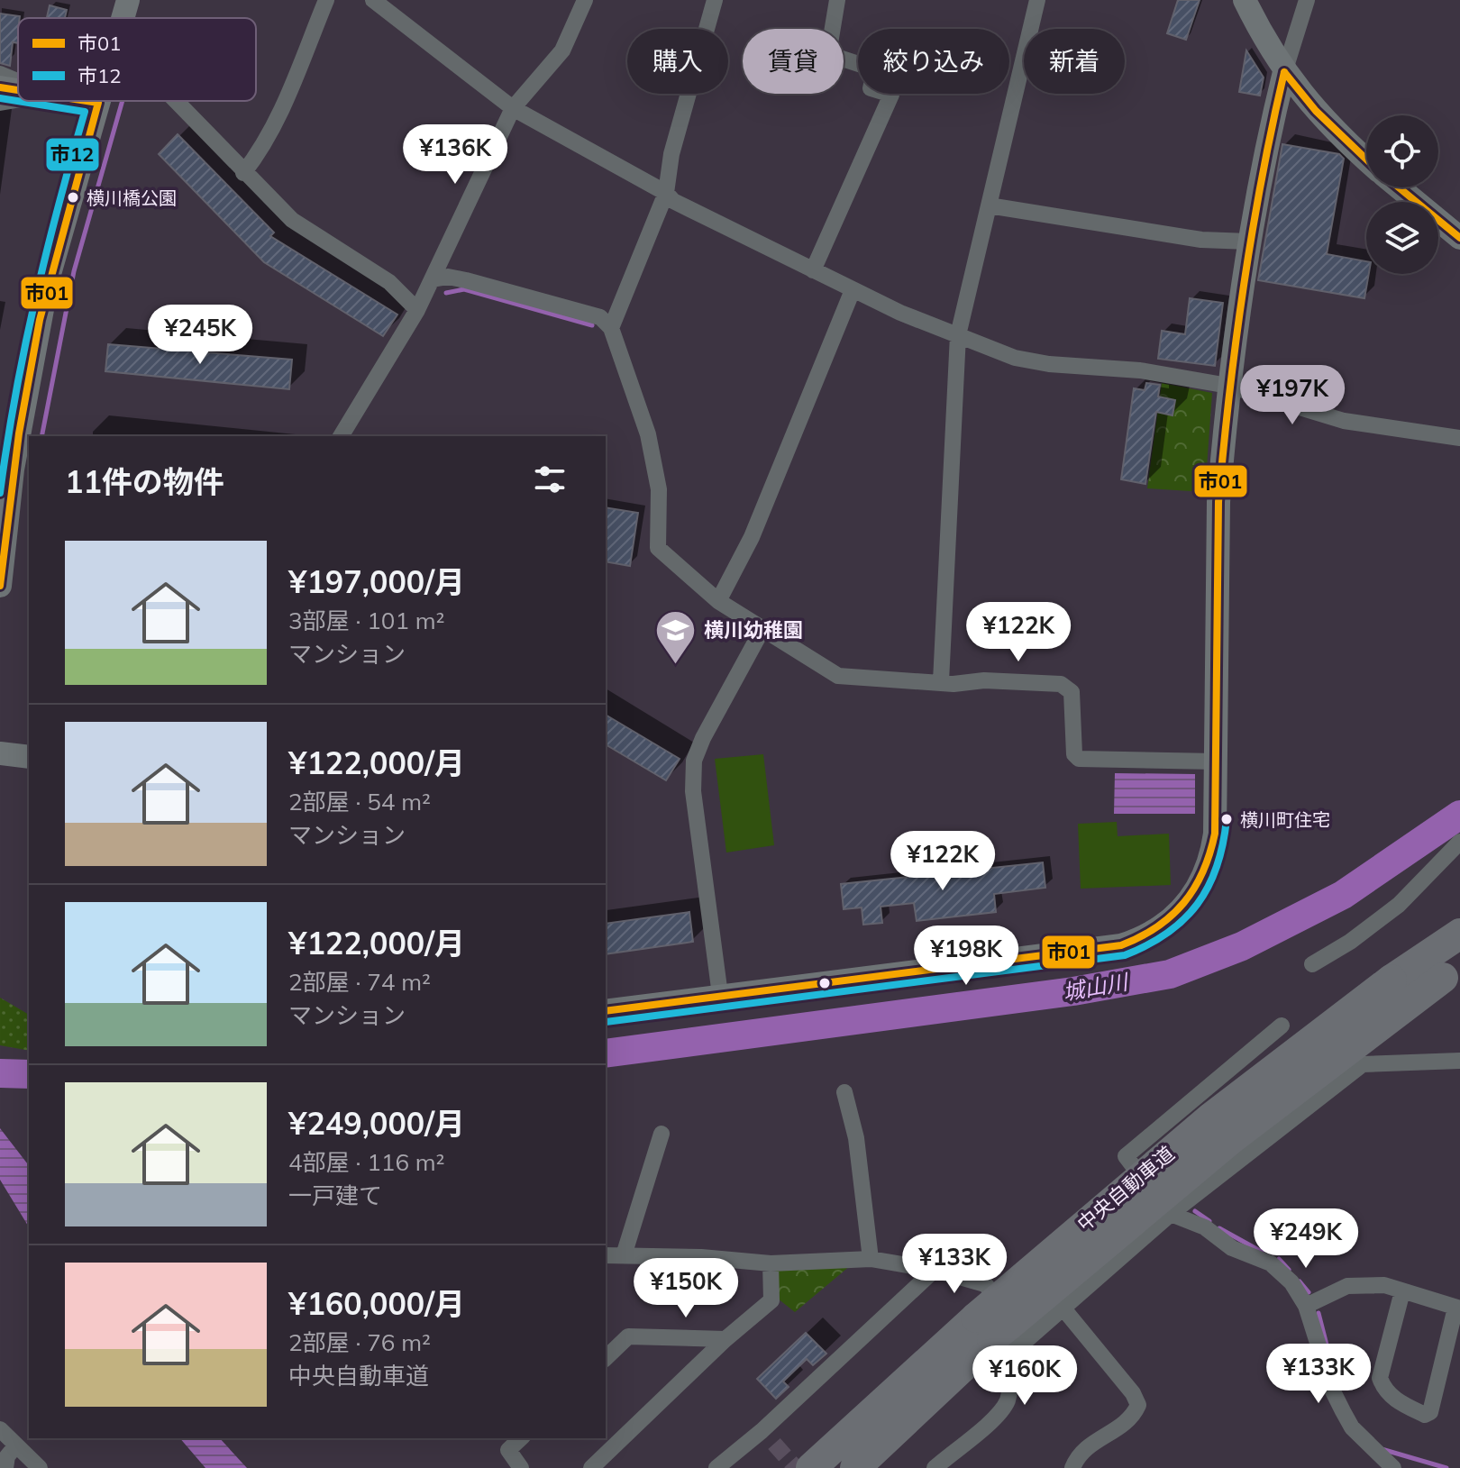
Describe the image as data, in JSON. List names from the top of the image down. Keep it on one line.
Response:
{"streets":{"highway":["中央自動車道"]},"water":["城山川"],"places":{"other":["横川橋公園","横川町住宅"],"school or university":["横川幼稚園"]},"lines":["transit line 市01","transit line 市12"],"legend":["市01","市12"],"page":{"chip":["購入","賃貸","絞り込み","新着"],"price":["¥136K","¥245K","¥197K","¥122K","¥122K","¥198K","¥249K","¥133K","¥150K","¥133K","¥160K"],"heading":"11件の物件","list":[{"name":"¥197,000/月","note":"3部屋 · 101 m² · マンション"},{"name":"¥122,000/月","note":"2部屋 · 54 m² · マンション"},{"name":"¥122,000/月","note":"2部屋 · 74 m² · マンション"},{"name":"¥249,000/月","note":"4部屋 · 116 m² · 一戸建て"},{"name":"¥160,000/月","note":"2部屋 · 76 m² · 中央自動車道"}]}}
